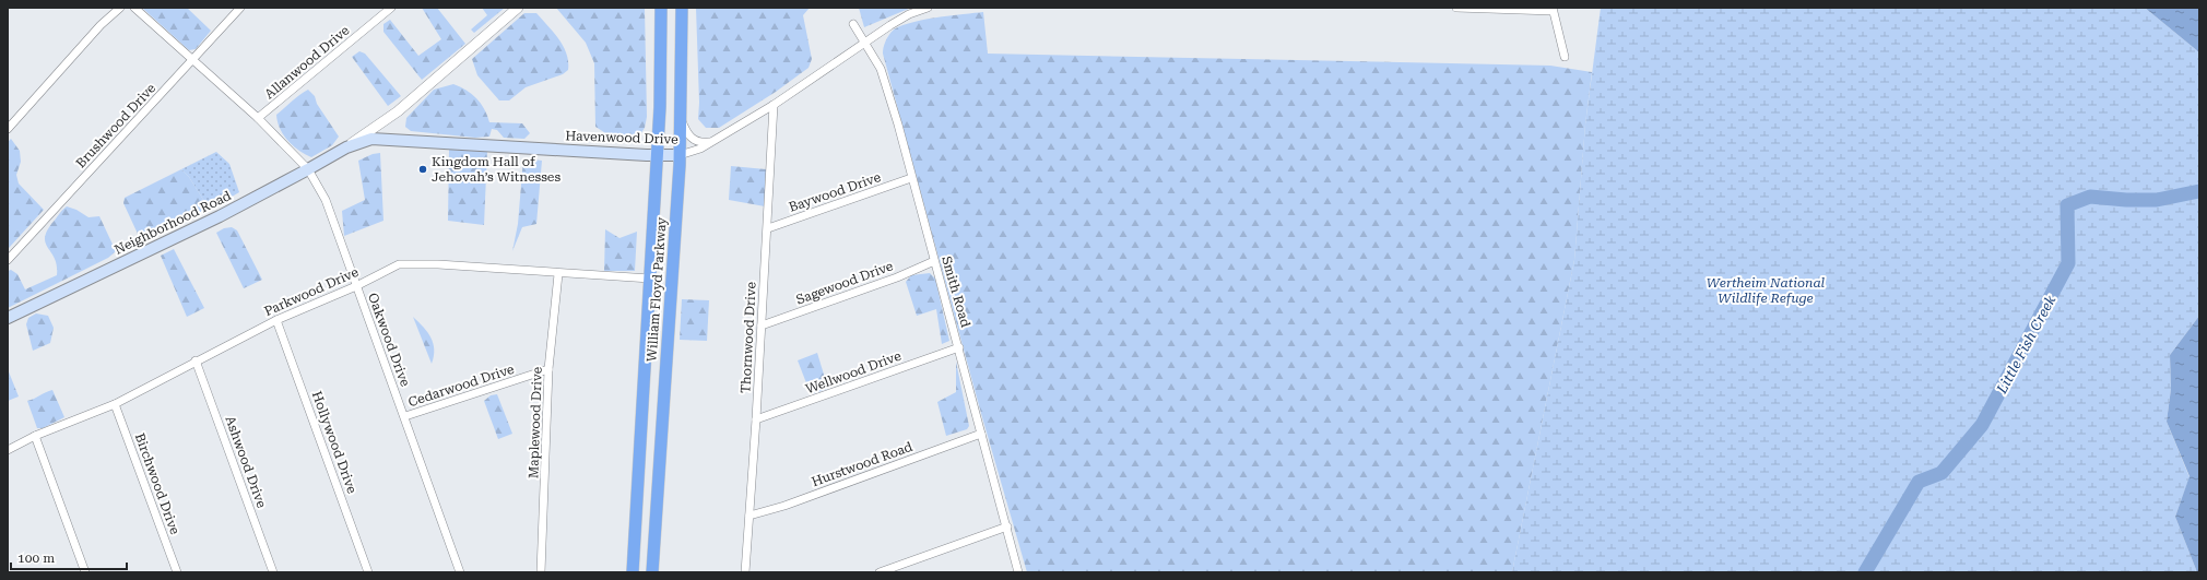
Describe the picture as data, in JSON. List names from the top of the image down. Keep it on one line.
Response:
{"streets":{"highway":["William Floyd Parkway"],"main road":["Havenwood Drive","Neighborhood Road"],"street":["Allanwood Drive","Brushwood Drive","Baywood Drive","Sagewood Drive","Parkwood Drive","Smith Road","Thornwood Drive","Oakwood Drive","Wellwood Drive","Cedarwood Drive","Maplewood Drive","Hollywood Drive","Ashwood Drive","Hurstwood Road","Birchwood Drive"]},"crossings":[["Allanwood Drive","Oakwood Drive"],["Brushwood Drive","Oakwood Drive"],["Havenwood Drive","Neighborhood Road"],["Havenwood Drive","William Floyd Parkway"],["Havenwood Drive","Smith Road"],["Havenwood Drive","Thornwood Drive"],["Baywood Drive","Smith Road"],["Baywood Drive","Thornwood Drive"],["Neighborhood Road","Oakwood Drive"],["Sagewood Drive","Smith Road"],["Sagewood Drive","Thornwood Drive"],["William Floyd Parkway","Parkwood Drive"],["Parkwood Drive","Oakwood Drive"],["Parkwood Drive","Maplewood Drive"],["Parkwood Drive","Hollywood Drive"],["Parkwood Drive","Ashwood Drive"],["Parkwood Drive","Birchwood Drive"],["Smith Road","Wellwood Drive"],["Smith Road","Hurstwood Road"],["Thornwood Drive","Wellwood Drive"],["Thornwood Drive","Hurstwood Road"],["Oakwood Drive","Cedarwood Drive"],["Cedarwood Drive","Maplewood Drive"]],"water":["Little Fish Creek"],"parks":["Wertheim National Wildlife Refuge"],"places":["Kingdom Hall of Jehovah’s Witnesses"],"scale_bar":"100 m"}
